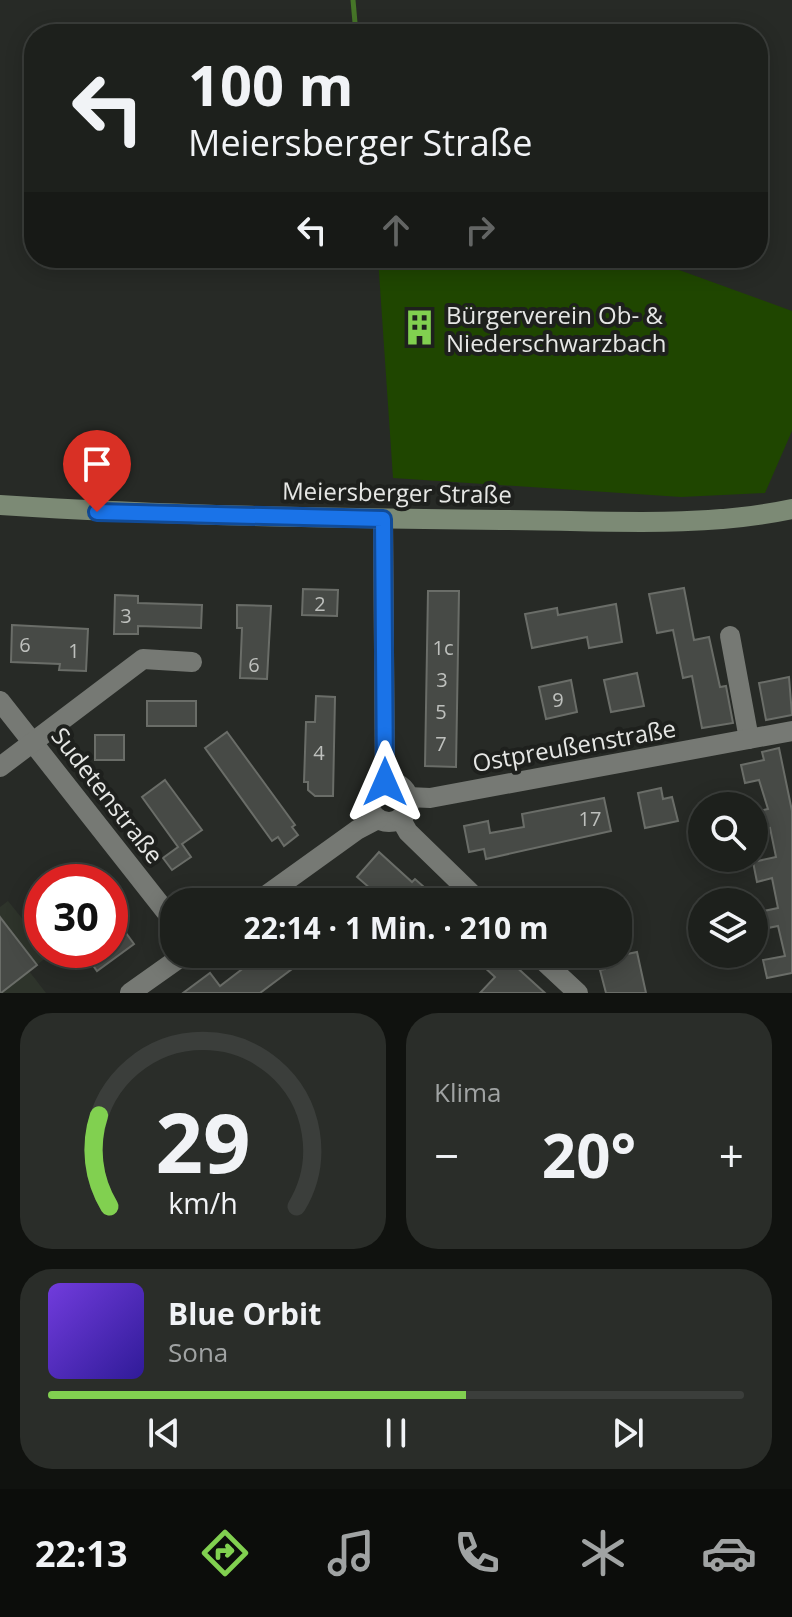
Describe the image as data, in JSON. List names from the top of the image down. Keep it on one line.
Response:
{"streets":{"main road":["Meiersberger Straße"],"street":["Ostpreußenstraße","Sudetenstraße"]},"places":{"building":["Bürgerverein Ob- & Niederschwarzbach"]},"house_numbers":["2","3","6","1c","1","6","3","9","5","7","4","17"],"page":{"turn":["100 m","Meiersberger Straße"],"limit":"30","trip":"22:14 · 1 Min. · 210 m","tile":"Klima","heat":["−","20°","+"],"song":["Blue Orbit","Sona"],"tabs":"22:13","gauge":["29","km/h"]}}
